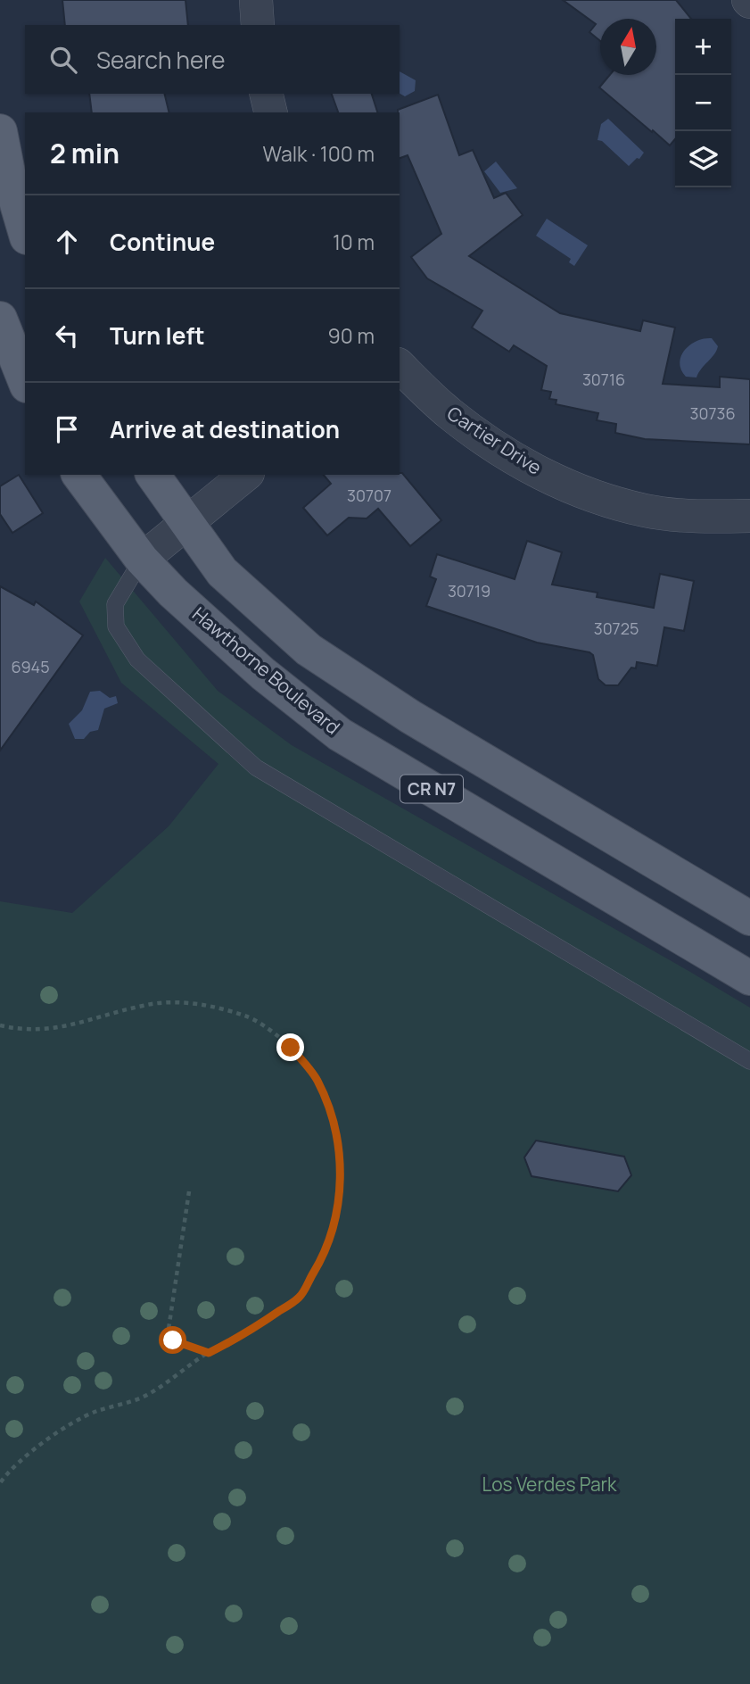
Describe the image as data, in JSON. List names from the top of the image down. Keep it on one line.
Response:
{"streets":{"main road":["Hawthorne Boulevard","CR N7"],"street":["Cartier Drive"]},"parks":["Los Verdes Park"],"house_numbers":["30716","30736","30707","30719","30725","6945"],"north":"top","page":{"map_buttons":["+","−"],"search":"Search here","heading":["2 min","Walk · 100 m"],"list":[["Continue","10 m"],["Turn left","90 m"],"Arrive at destination"]}}
